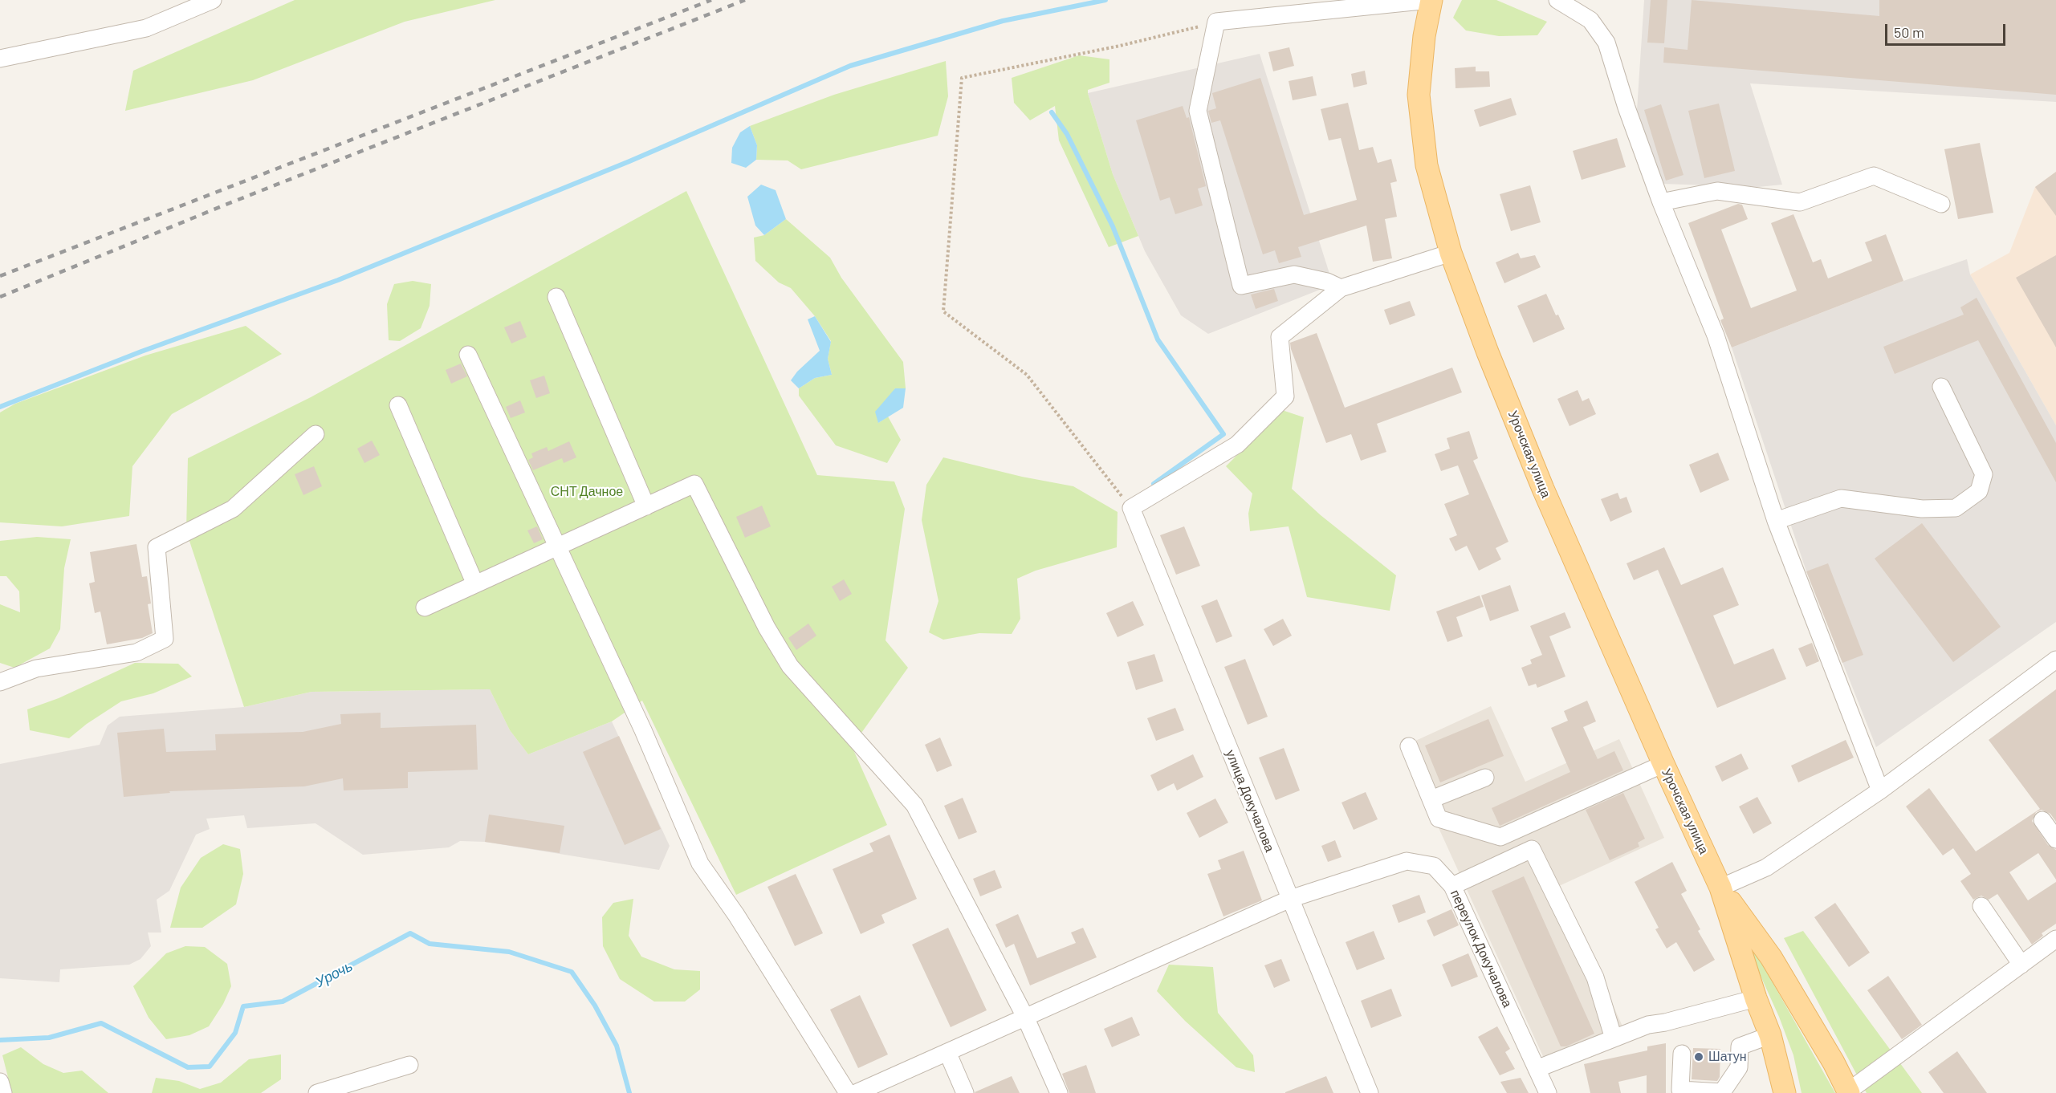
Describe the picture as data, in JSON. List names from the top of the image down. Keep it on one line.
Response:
{"streets":{"main road":["Урочская улица"],"street":["улица Докучалова","переулок Докучалова"]},"crossings":[["улица Докучалова","переулок Докучалова"]],"water":["Урочь"],"parks":["СНТ Дачное"],"places":["Шатун"],"scale_bar":"50 m"}
